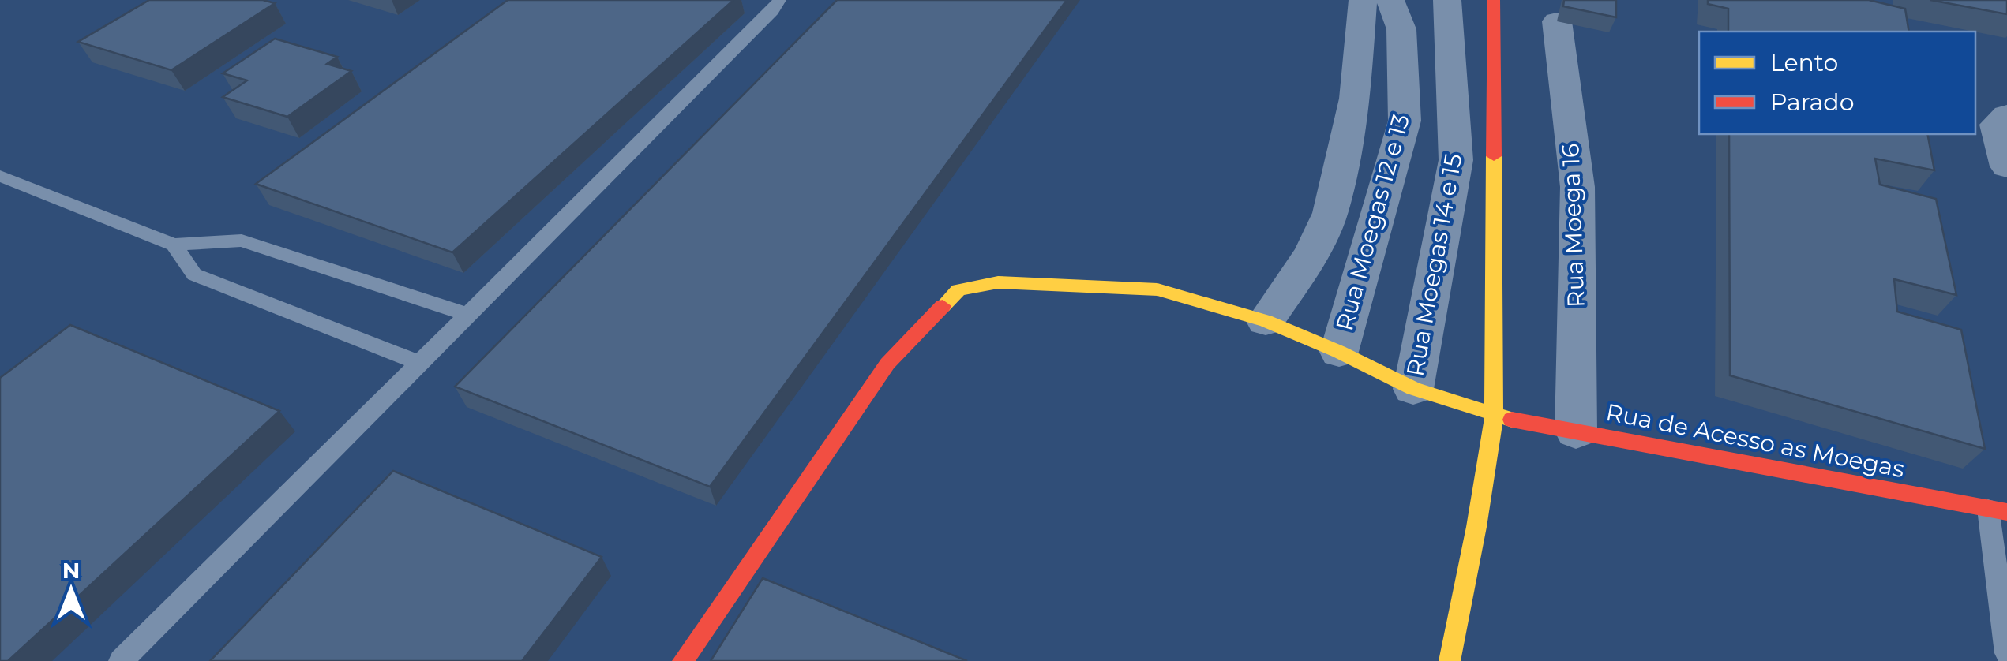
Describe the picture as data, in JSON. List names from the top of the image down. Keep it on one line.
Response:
{"streets":{"street":["Rua Moegas 12 e 13","Rua Moega 16","Rua Moegas 14 e 15","Rua de Acesso as Moegas"]},"crossings":[["Rua Moegas 12 e 13","Rua de Acesso as Moegas"],["Rua Moega 16","Rua de Acesso as Moegas"],["Rua Moegas 14 e 15","Rua de Acesso as Moegas"]],"legend":["Lento","Parado"],"north":"top"}
